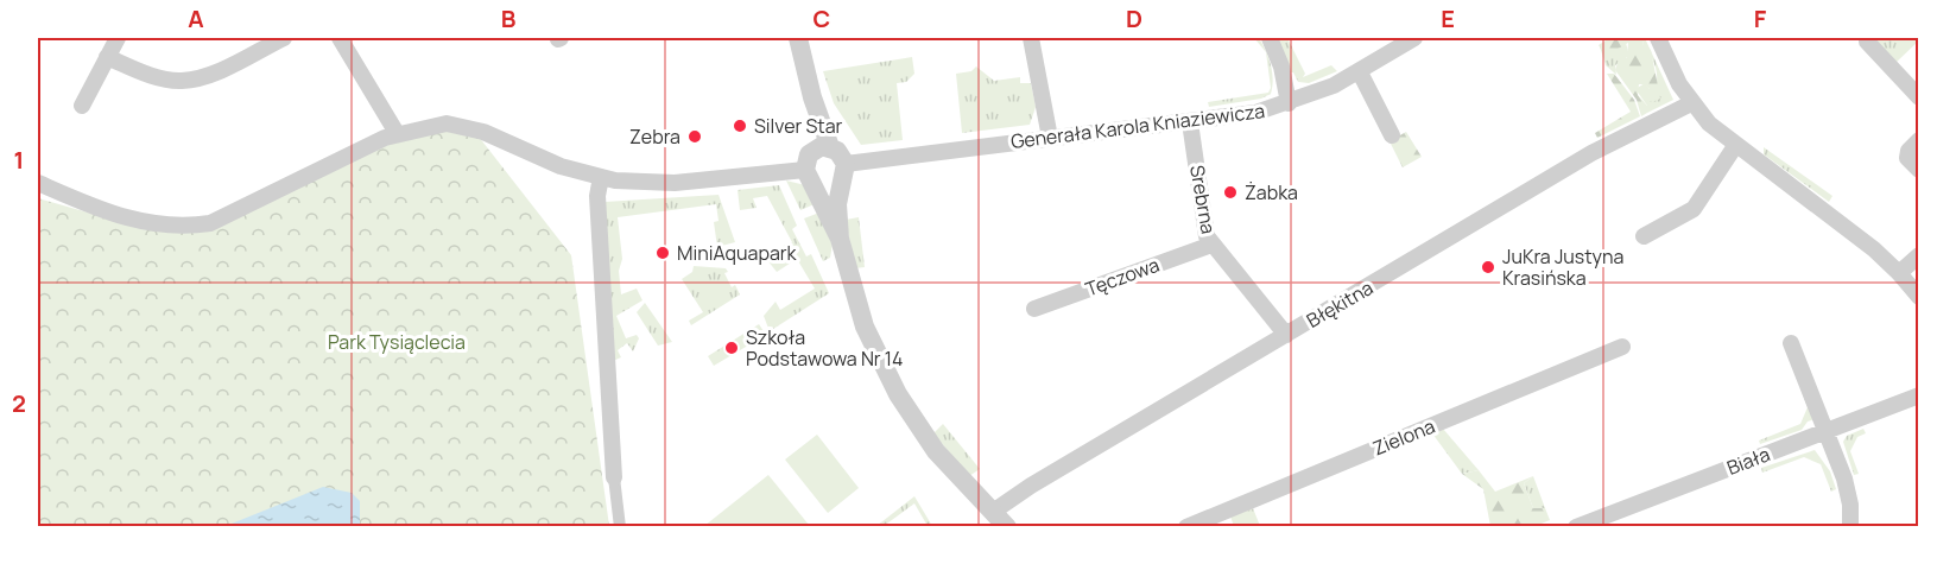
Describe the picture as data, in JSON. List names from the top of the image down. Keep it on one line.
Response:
{"streets":{"street":["Generała Karola Kniaziewicza","Srebrna","Tęczowa","Błękitna","Zielona","Biała"]},"crossings":[["Generała Karola Kniaziewicza","Srebrna"],["Srebrna","Tęczowa"],["Srebrna","Błękitna"]],"parks":["Park Tysiąclecia"],"places":["Silver Star","Zebra","Żabka","MiniAquapark","JuKra Justyna Krasińska","Szkoła Podstawowa Nr 14"],"grid":{"columns":["A","B","C","D","E","F"],"rows":["1","2"]}}
